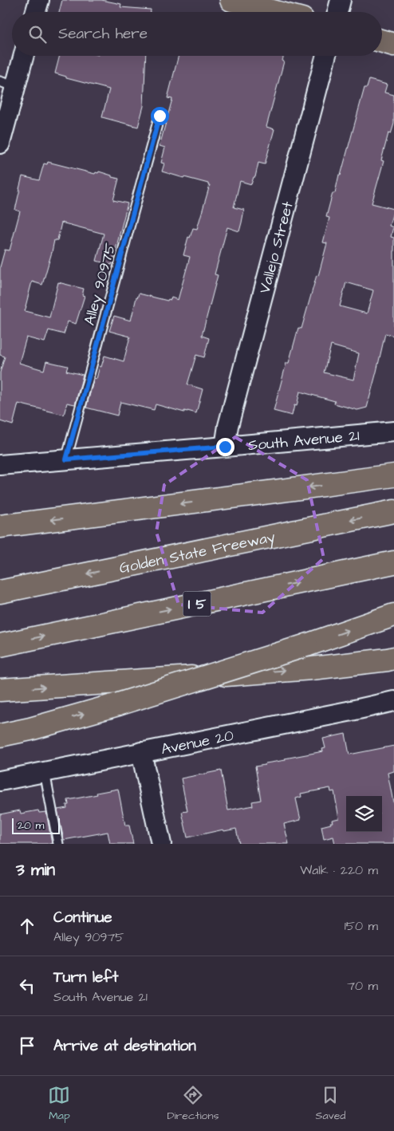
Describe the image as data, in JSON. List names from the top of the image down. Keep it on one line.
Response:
{"streets":{"main road":["Golden State Freeway","I 5"],"street":["Vallejo Street","South Avenue 21","Avenue 20"],"lane":["Alley 90975"]},"crossings":[["Vallejo Street","South Avenue 21"],["Alley 90975","South Avenue 21"]],"scale_bar":"20 m","page":{"search":"Search here","scale":"20 m","heading":["3 min","Walk · 220 m"],"list":[["Continue","Alley 90975","150 m"],["Turn left","South Avenue 21","70 m"],"Arrive at destination"],"nav":["Map","Directions","Saved"]}}
